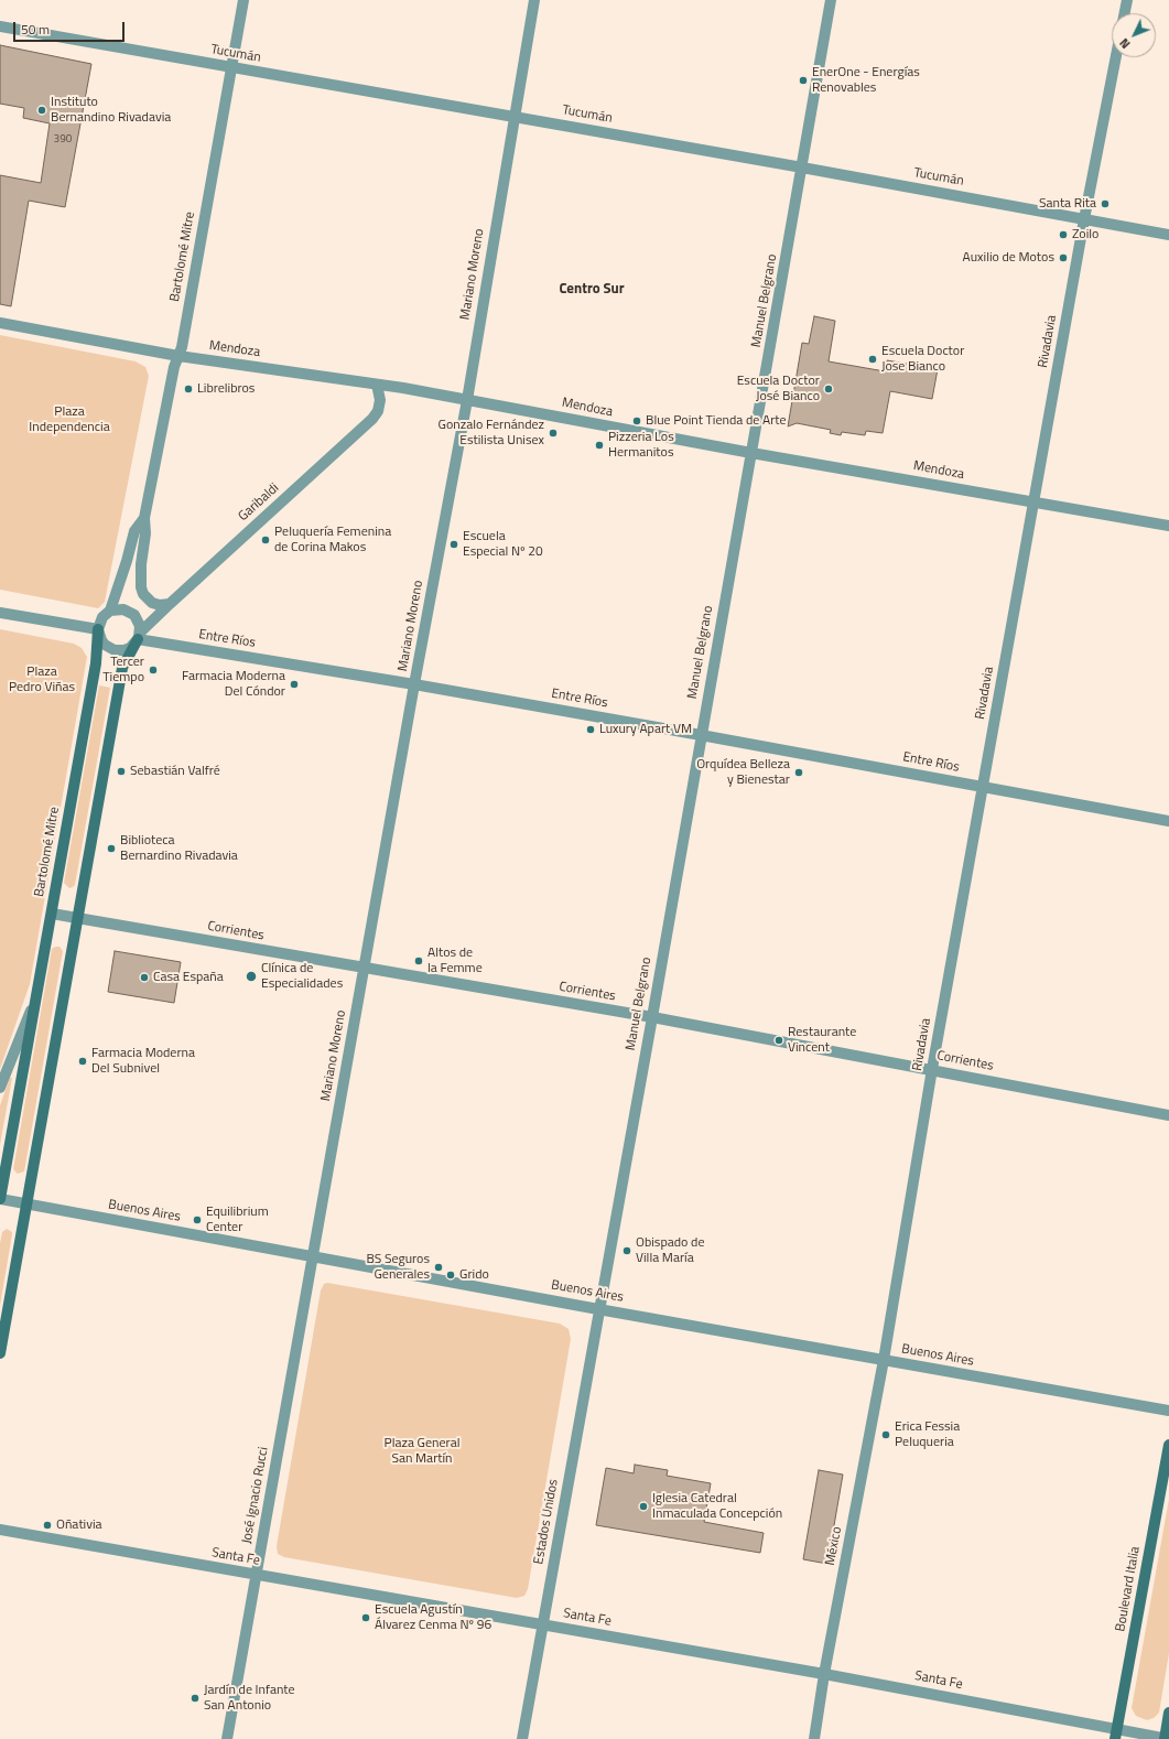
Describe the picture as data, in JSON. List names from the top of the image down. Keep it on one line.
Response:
{"streets":{"main road":["Bartolomé Mitre","Boulevard Italia"],"street":["Tucumán","Mariano Moreno","Manuel Belgrano","Rivadavia","Mendoza","Garibaldi","Entre Ríos","Corrientes","Buenos Aires","José Ignacio Rucci","Estados Unidos","México","Santa Fe"]},"crossings":[["Tucumán","Bartolomé Mitre"],["Tucumán","Mariano Moreno"],["Tucumán","Manuel Belgrano"],["Tucumán","Rivadavia"],["Bartolomé Mitre","Mendoza"],["Bartolomé Mitre","Garibaldi"],["Bartolomé Mitre","Entre Ríos"],["Bartolomé Mitre","Corrientes"],["Bartolomé Mitre","Buenos Aires"],["Mariano Moreno","Mendoza"],["Mariano Moreno","Entre Ríos"],["Mariano Moreno","Corrientes"],["Mariano Moreno","Buenos Aires"],["Mariano Moreno","José Ignacio Rucci"],["Manuel Belgrano","Mendoza"],["Manuel Belgrano","Entre Ríos"],["Manuel Belgrano","Corrientes"],["Manuel Belgrano","Buenos Aires"],["Manuel Belgrano","Estados Unidos"],["Rivadavia","Mendoza"],["Rivadavia","Entre Ríos"],["Rivadavia","Corrientes"],["Rivadavia","Buenos Aires"],["Rivadavia","México"],["Mendoza","Garibaldi"],["Garibaldi","Entre Ríos"],["Buenos Aires","José Ignacio Rucci"],["Buenos Aires","Estados Unidos"],["Buenos Aires","México"],["José Ignacio Rucci","Santa Fe"],["Estados Unidos","Santa Fe"],["México","Santa Fe"],["Santa Fe","Boulevard Italia"]],"districts":["Centro Sur"],"parks":["Plaza Independencia","Plaza Pedro Viñas","Plaza General San Martín"],"places":["EnerOne - Energías Renovables","Instituto Bernandino Rivadavia","Santa Rita","Zoilo","Auxilio de Motos","Escuela Doctor Jose Bianco","Librelibros","Escuela Doctor José Bianco","Blue Point Tienda de Arte","Gonzalo Fernández Estilista Unisex","Pizzeria Los Hermanitos","Peluquería Femenina de Corina Makos","Escuela Especial Nº 20","Tercer Tiempo","Farmacia Moderna Del Cóndor","Luxury Apart VM","Sebastián Valfré","Orquídea Belleza y Bienestar","Biblioteca Bernardino Rivadavia","Altos de la Femme","Clínica de Especialidades","Casa España","Restaurante Vincent","Farmacia Moderna Del Subnivel","Equilibrium Center","Obispado de Villa María","BS Seguros Generales","Grido","Erica Fessia Peluqueria","Iglesia Catedral Inmaculada Concepción","Oñativia","Escuela Agustín Álvarez Cenma Nº 96","Jardín de Infante San Antonio"],"house_numbers":["390"],"scale_bar":"50 m","north":"bottom left"}
